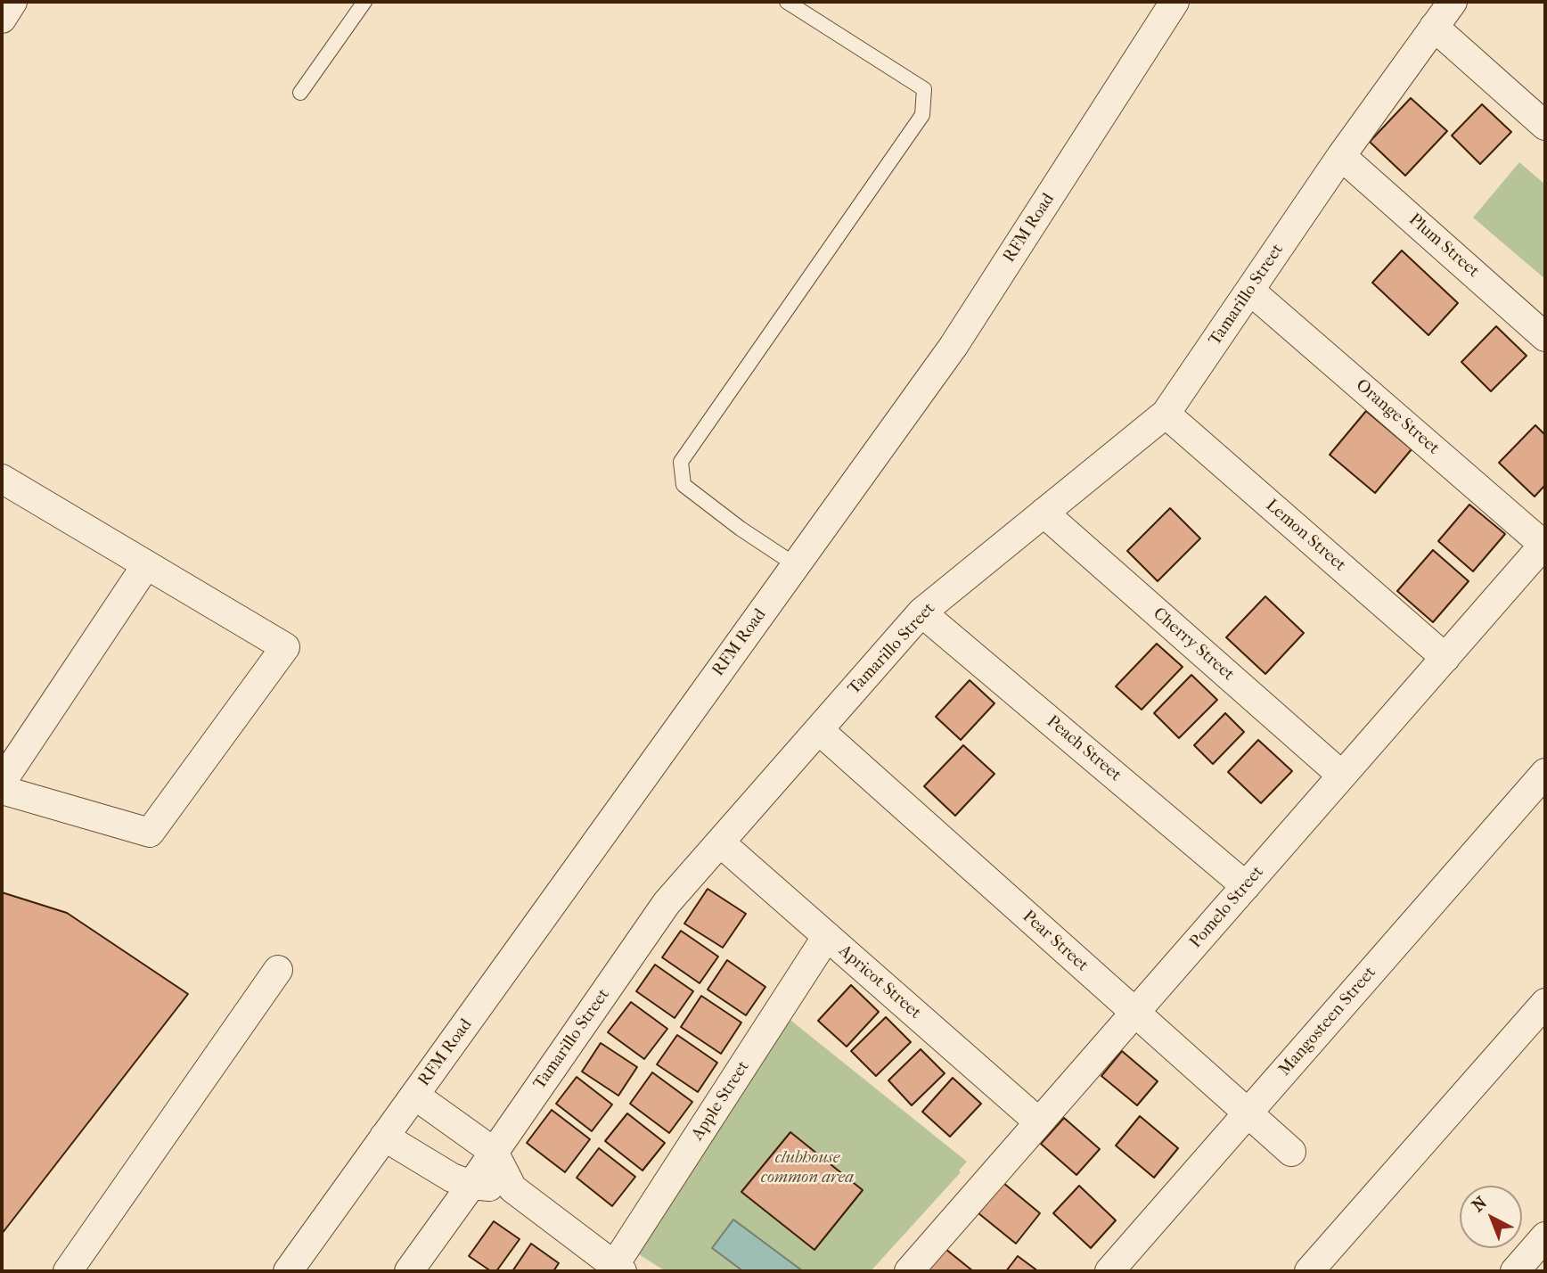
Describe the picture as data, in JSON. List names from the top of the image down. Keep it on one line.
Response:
{"streets":{"street":["RFM Road","Plum Street","Tamarillo Street","Orange Street","Lemon Street","Cherry Street","Peach Street","Pomelo Street","Pear Street","Apricot Street","Mangosteen Street","Apple Street"]},"crossings":[["Plum Street","Tamarillo Street"],["Tamarillo Street","Orange Street"],["Tamarillo Street","Lemon Street"],["Tamarillo Street","Cherry Street"],["Tamarillo Street","Peach Street"],["Tamarillo Street","Pear Street"],["Tamarillo Street","Apricot Street"],["Orange Street","Pomelo Street"],["Lemon Street","Pomelo Street"],["Cherry Street","Pomelo Street"],["Peach Street","Pomelo Street"],["Pomelo Street","Pear Street"],["Pomelo Street","Apricot Street"],["Pear Street","Mangosteen Street"],["Apricot Street","Apple Street"]],"parks":["clubhouse common area"],"north":"top left"}
